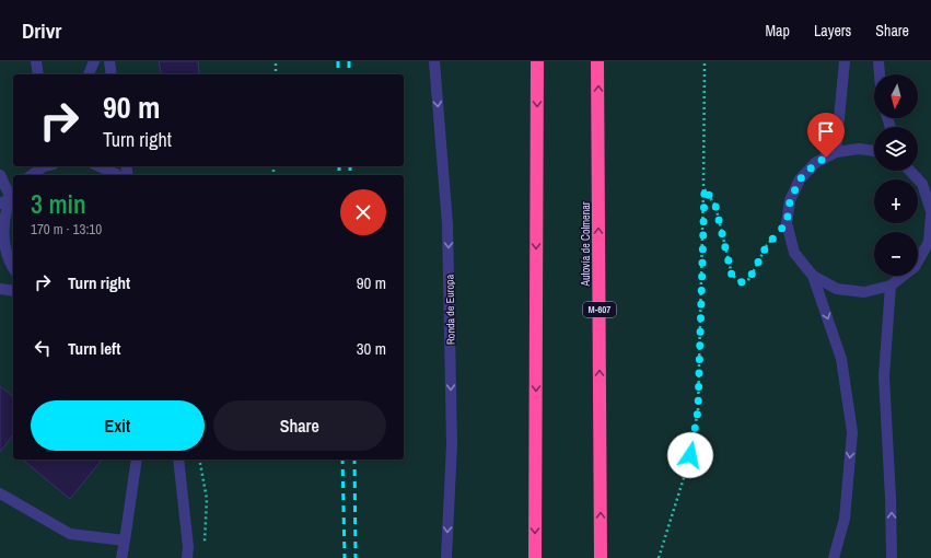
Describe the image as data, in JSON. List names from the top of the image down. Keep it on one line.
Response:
{"streets":{"highway":["Autovía de Colmenar","M-607"],"street":["Ronda de Europa"]},"one_way":["Ronda de Europa"],"north":"bottom","page":{"header":"Drivr","nav":["Map","Layers","Share"],"map_buttons":["+","−"],"turn":["90 m","Turn right"],"heading":["3 min","170 m · 13:10"],"list":[{"name":"Turn right","value":"90 m"},{"name":"Turn left","value":"30 m"}],"buttons":["Exit","Share"]}}
